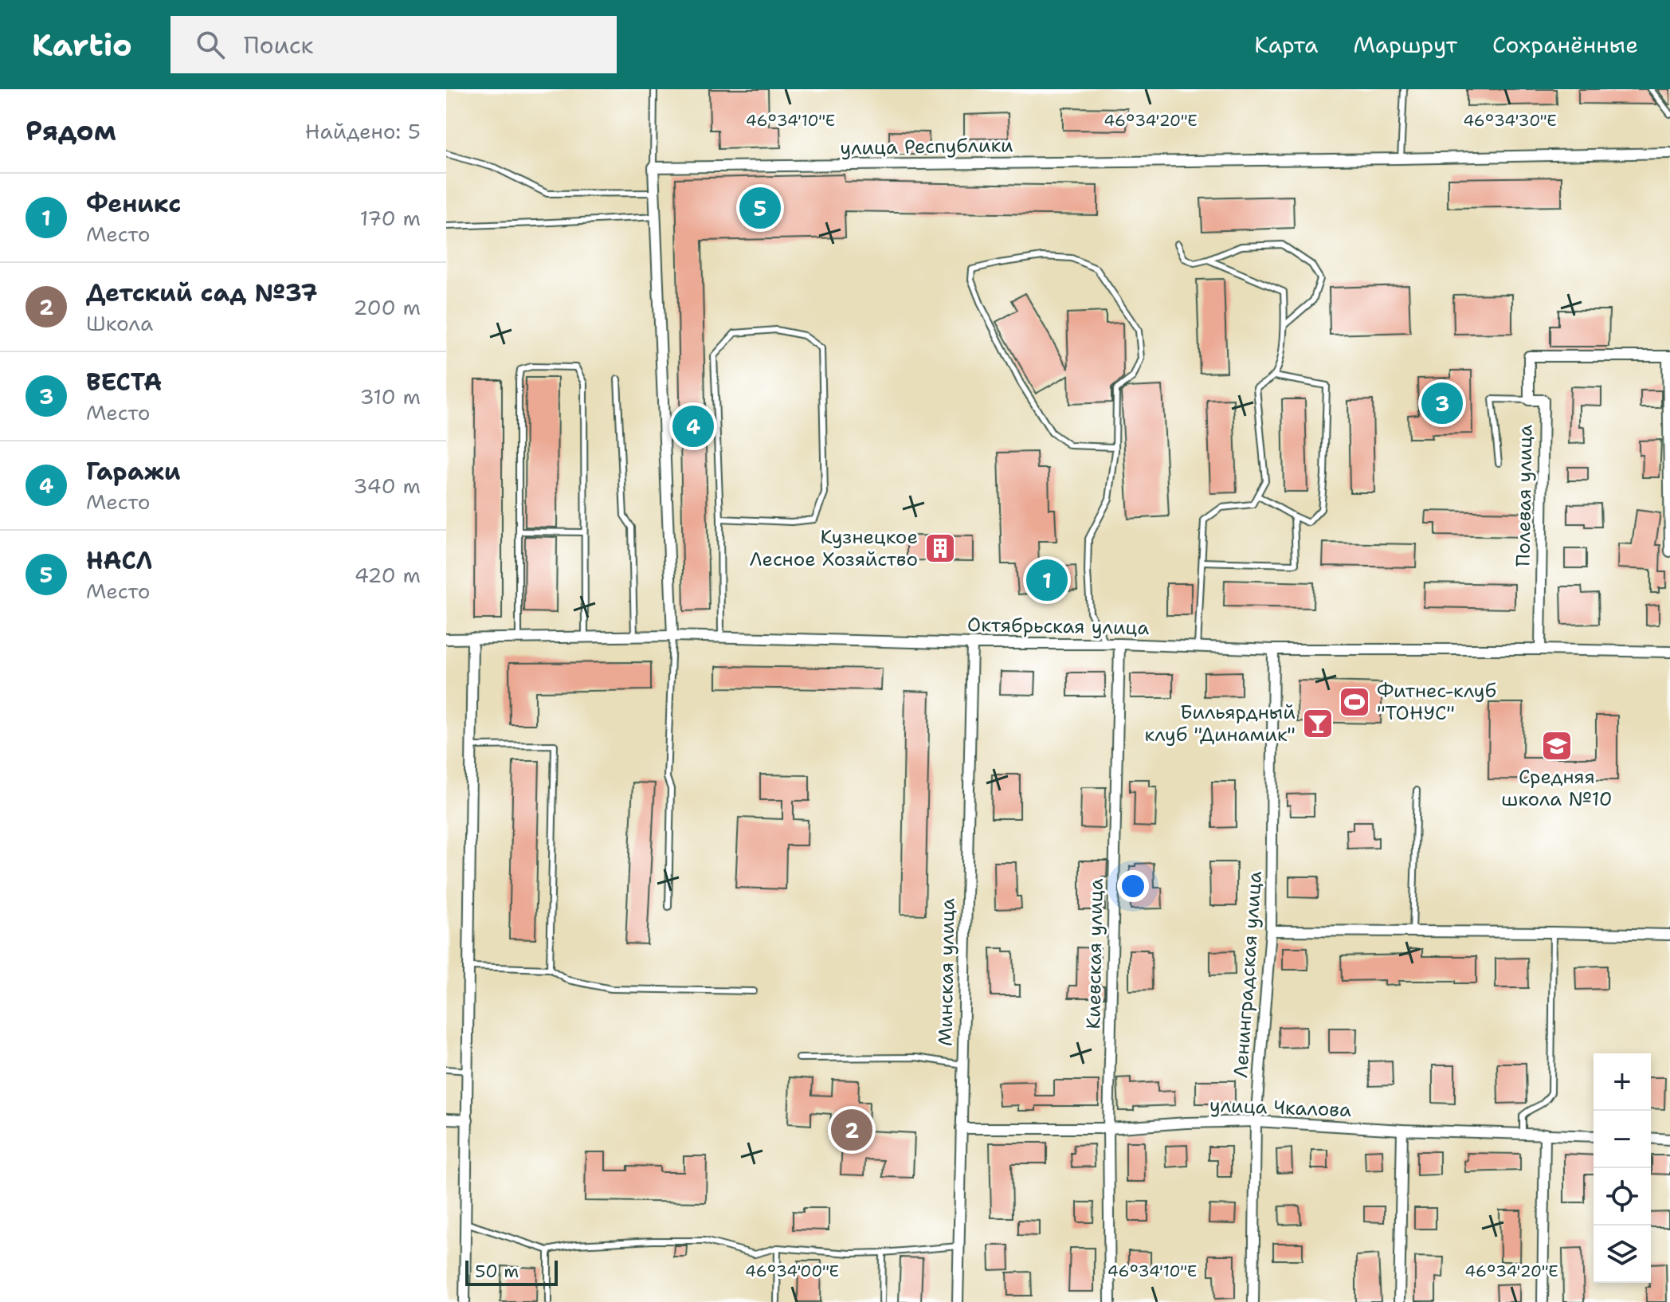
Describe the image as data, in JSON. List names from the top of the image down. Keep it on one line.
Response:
{"streets":{"street":["улица Республики","Полевая улица","Октябрьская улица","Киевская улица","Минская улица","Ленинградская улица","улица Чкалова"]},"crossings":[["Полевая улица","Октябрьская улица"],["Октябрьская улица","Киевская улица"],["Октябрьская улица","Минская улица"],["Октябрьская улица","Ленинградская улица"],["Киевская улица","улица Чкалова"],["Минская улица","улица Чкалова"],["Ленинградская улица","улица Чкалова"]],"places":{"building":["Кузнецкое Лесное Хозяйство"],"sports":["Фитнес-клуб \"ТОНУС\""],"bar":["Бильярдный клуб \"Динамик\""],"school or university":["Средняя школа №10"]},"scale_bar":"50 m","page":{"header":"Kartio","search":"Поиск","nav":["Карта","Маршрут","Сохранённые"],"heading":["Рядом","Найдено: 5"],"list":[{"mark":"1","name":"Феникс","note":"Место","value":"170 m"},{"mark":"2","name":"Детский сад №37","note":"Школа","value":"200 m"},{"mark":"3","name":"ВЕСТА","note":"Место","value":"310 m"},{"mark":"4","name":"Гаражи","note":"Место","value":"340 m"},{"mark":"5","name":"НАСЛ","note":"Место","value":"420 m"}],"pins":["5","3","4","1","2"],"map_buttons":["+","−"],"scale":"50 m"},"coordinates":["46°34'10\"E","46°34'20\"E","46°34'30\"E","46°34'00\"E"]}
